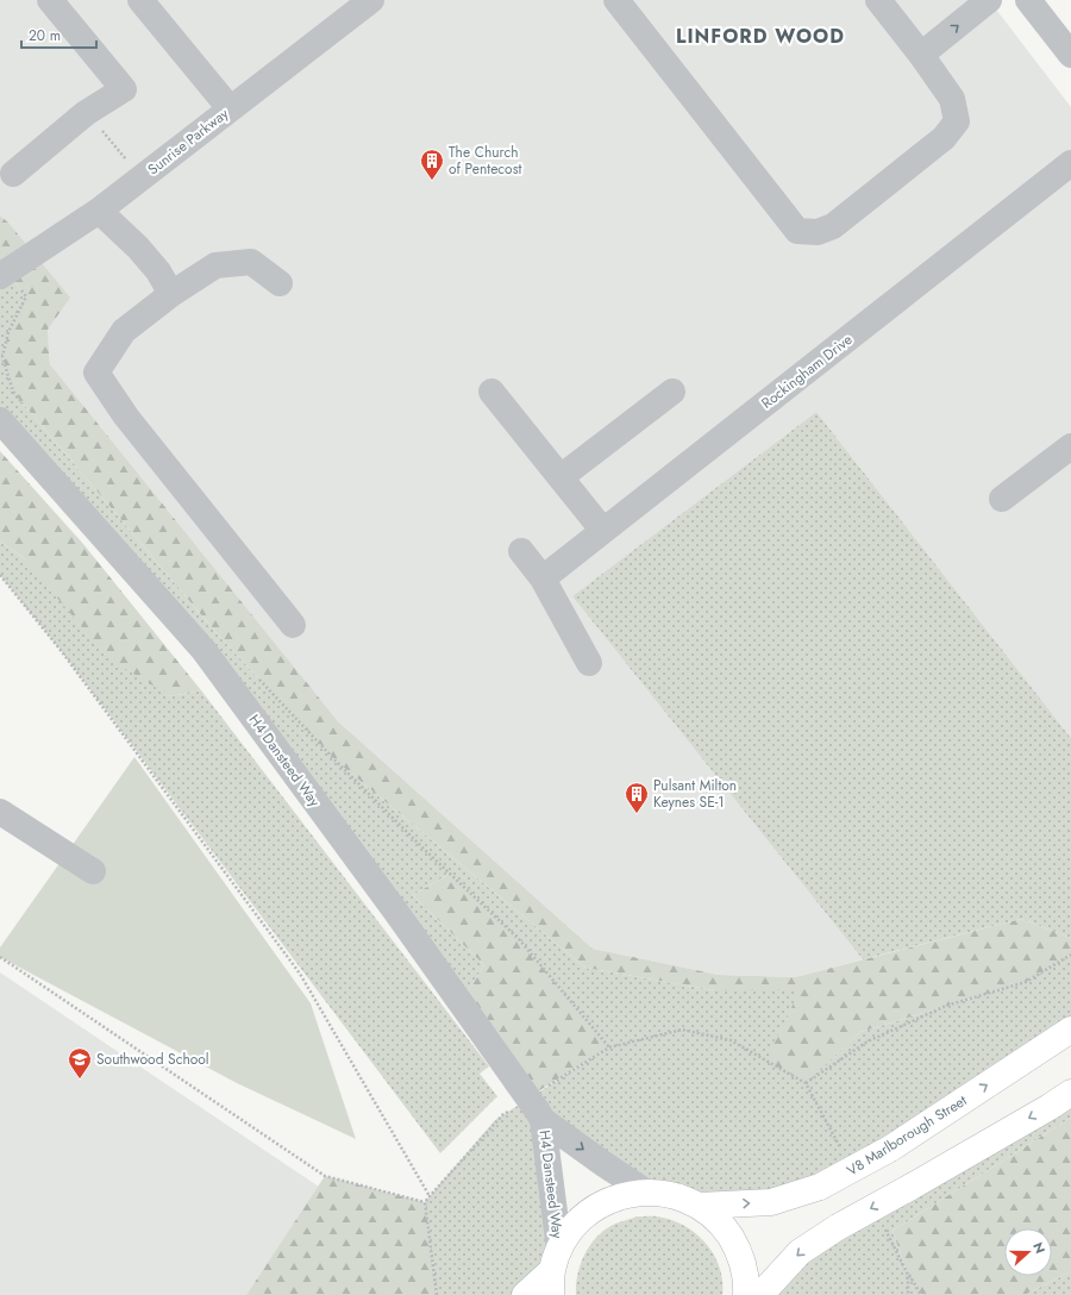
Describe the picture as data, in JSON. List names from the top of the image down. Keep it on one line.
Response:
{"streets":{"main road":["V8 Marlborough Street"],"street":["Sunrise Parkway","Rockingham Drive","H4 Dansteed Way"]},"districts":["LINFORD WOOD"],"places":{"building":["The Church of Pentecost","Pulsant Milton Keynes SE-1"],"school or university":["Southwood School"]},"scale_bar":"20 m","north":"right"}
